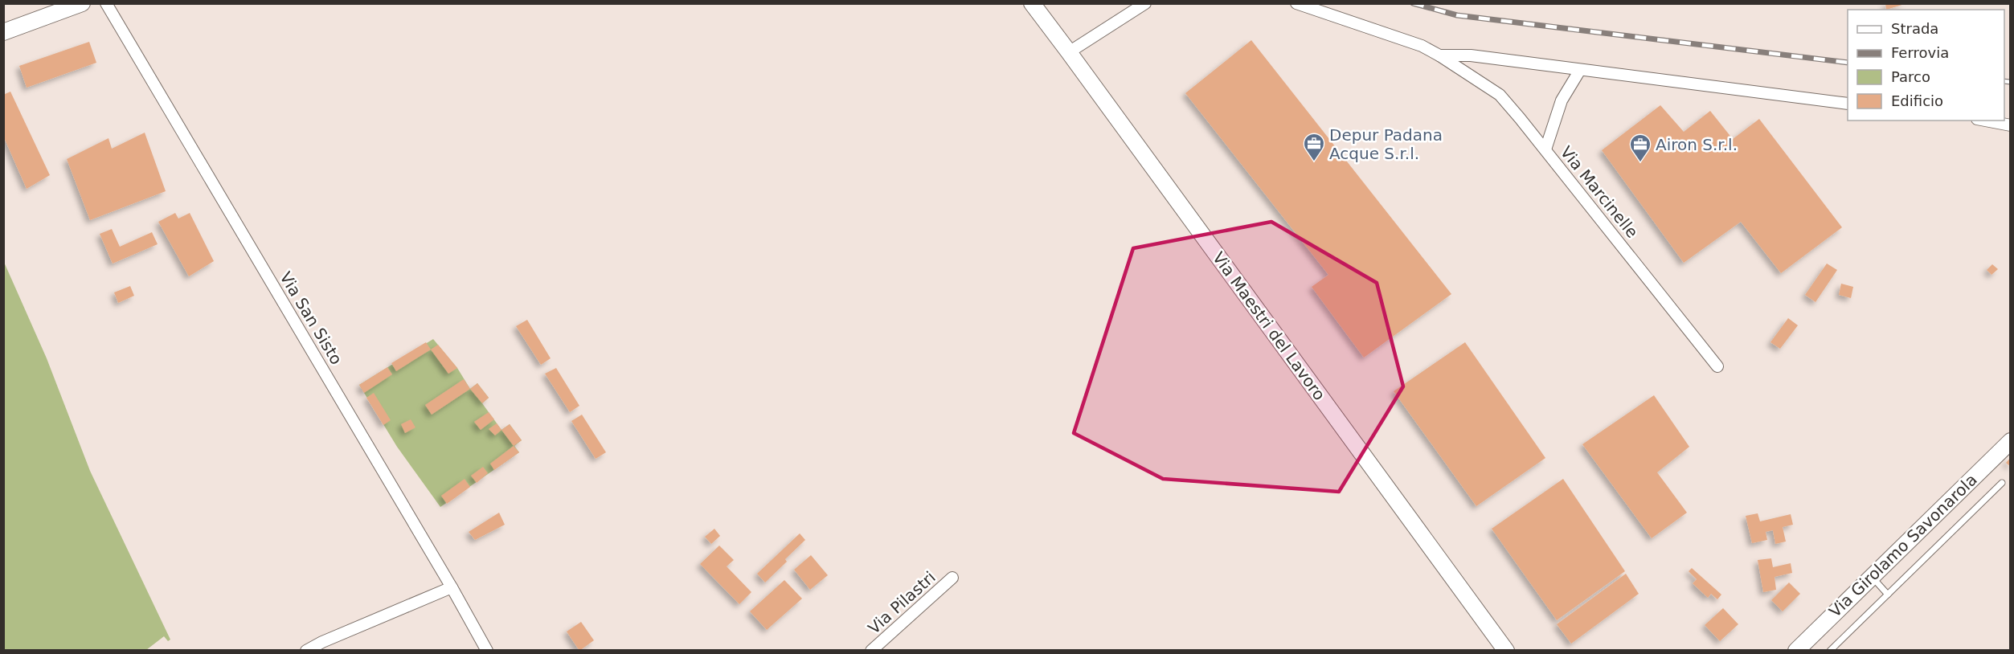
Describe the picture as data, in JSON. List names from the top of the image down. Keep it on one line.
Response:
{"streets":{"street":["Via Marcinelle","Via San Sisto","Via Maestri del Lavoro","Via Girolamo Savonarola","Via Pilastri"]},"places":{"office":["Depur Padana Acque S.r.l.","Airon S.r.l."]},"legend":["Strada","Ferrovia","Parco","Edificio"]}
